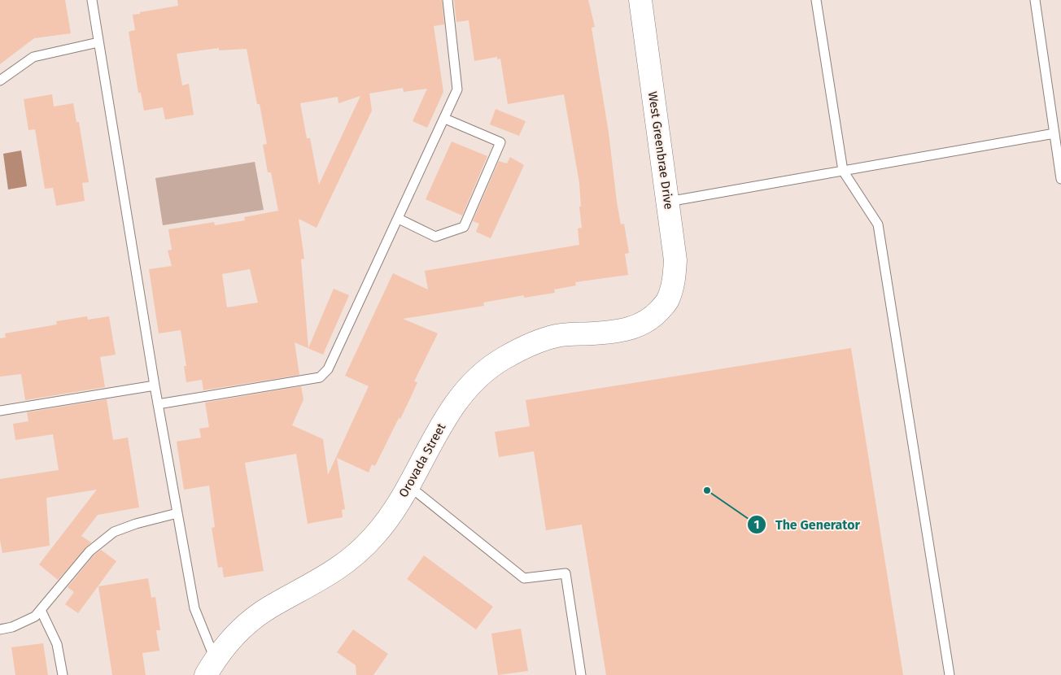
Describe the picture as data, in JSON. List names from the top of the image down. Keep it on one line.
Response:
{"streets":{"street":["West Greenbrae Drive","Orovada Street"]},"crossings":[["West Greenbrae Drive","Orovada Street"]],"places":["The Generator"]}
